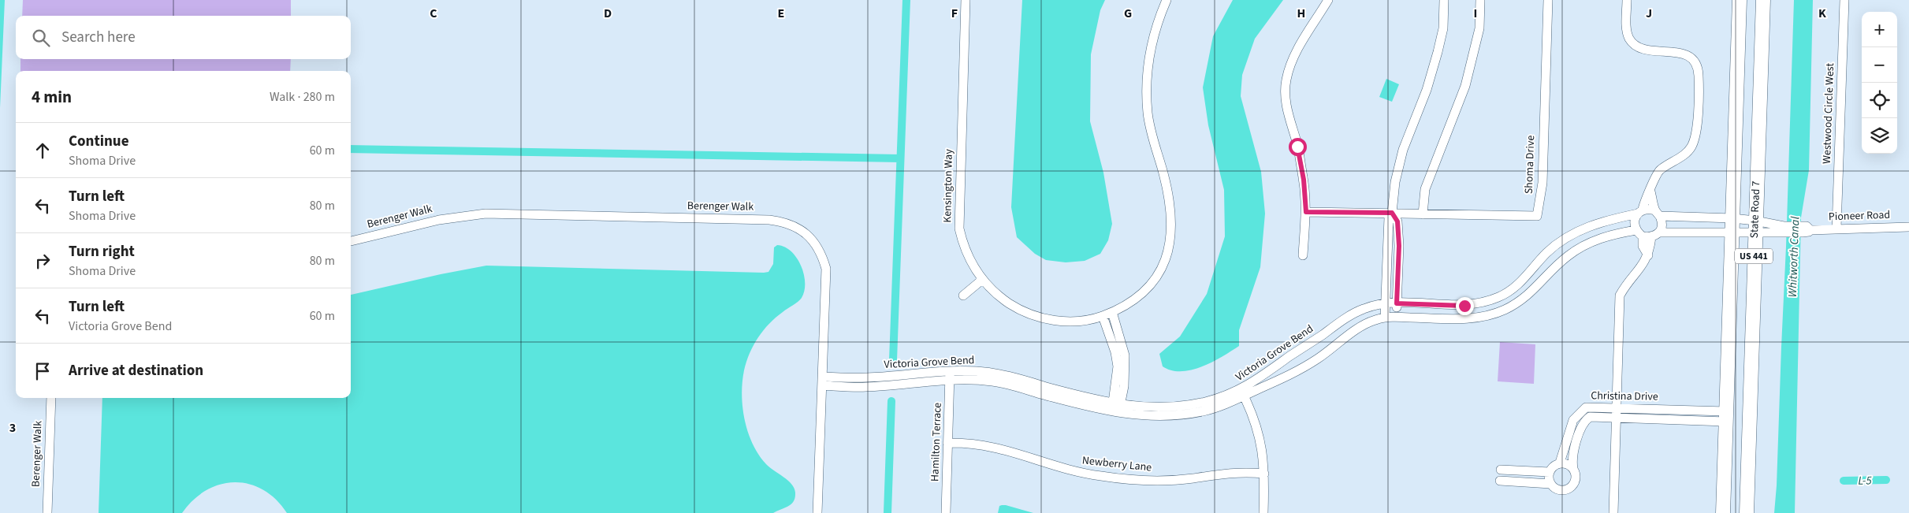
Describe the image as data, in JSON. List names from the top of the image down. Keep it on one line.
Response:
{"streets":{"main road":["State Road 7","US 441"],"street":["Westwood Circle West","Shoma Drive","Kensington Way","Berenger Walk","Pioneer Road","Victoria Grove Bend","Christina Drive","Hamilton Terrace","Newberry Lane"]},"crossings":[["Westwood Circle West","Pioneer Road"],["Berenger Walk","Victoria Grove Bend"],["State Road 7","Pioneer Road"],["State Road 7","Victoria Grove Bend"],["State Road 7","Christina Drive"],["Pioneer Road","Victoria Grove Bend"],["Victoria Grove Bend","Hamilton Terrace"],["Hamilton Terrace","Newberry Lane"]],"water":["Whitworth Canal","L-5"],"page":{"map_buttons":["+","−"],"search":"Search here","heading":["4 min","Walk · 280 m"],"list":[["Continue","Shoma Drive","60 m"],["Turn left","Shoma Drive","80 m"],["Turn right","Shoma Drive","80 m"],["Turn left","Victoria Grove Bend","60 m"],"Arrive at destination"]},"grid":{"columns":["C","D","E","F","G","H","I","J","K"],"rows":["3"]}}
